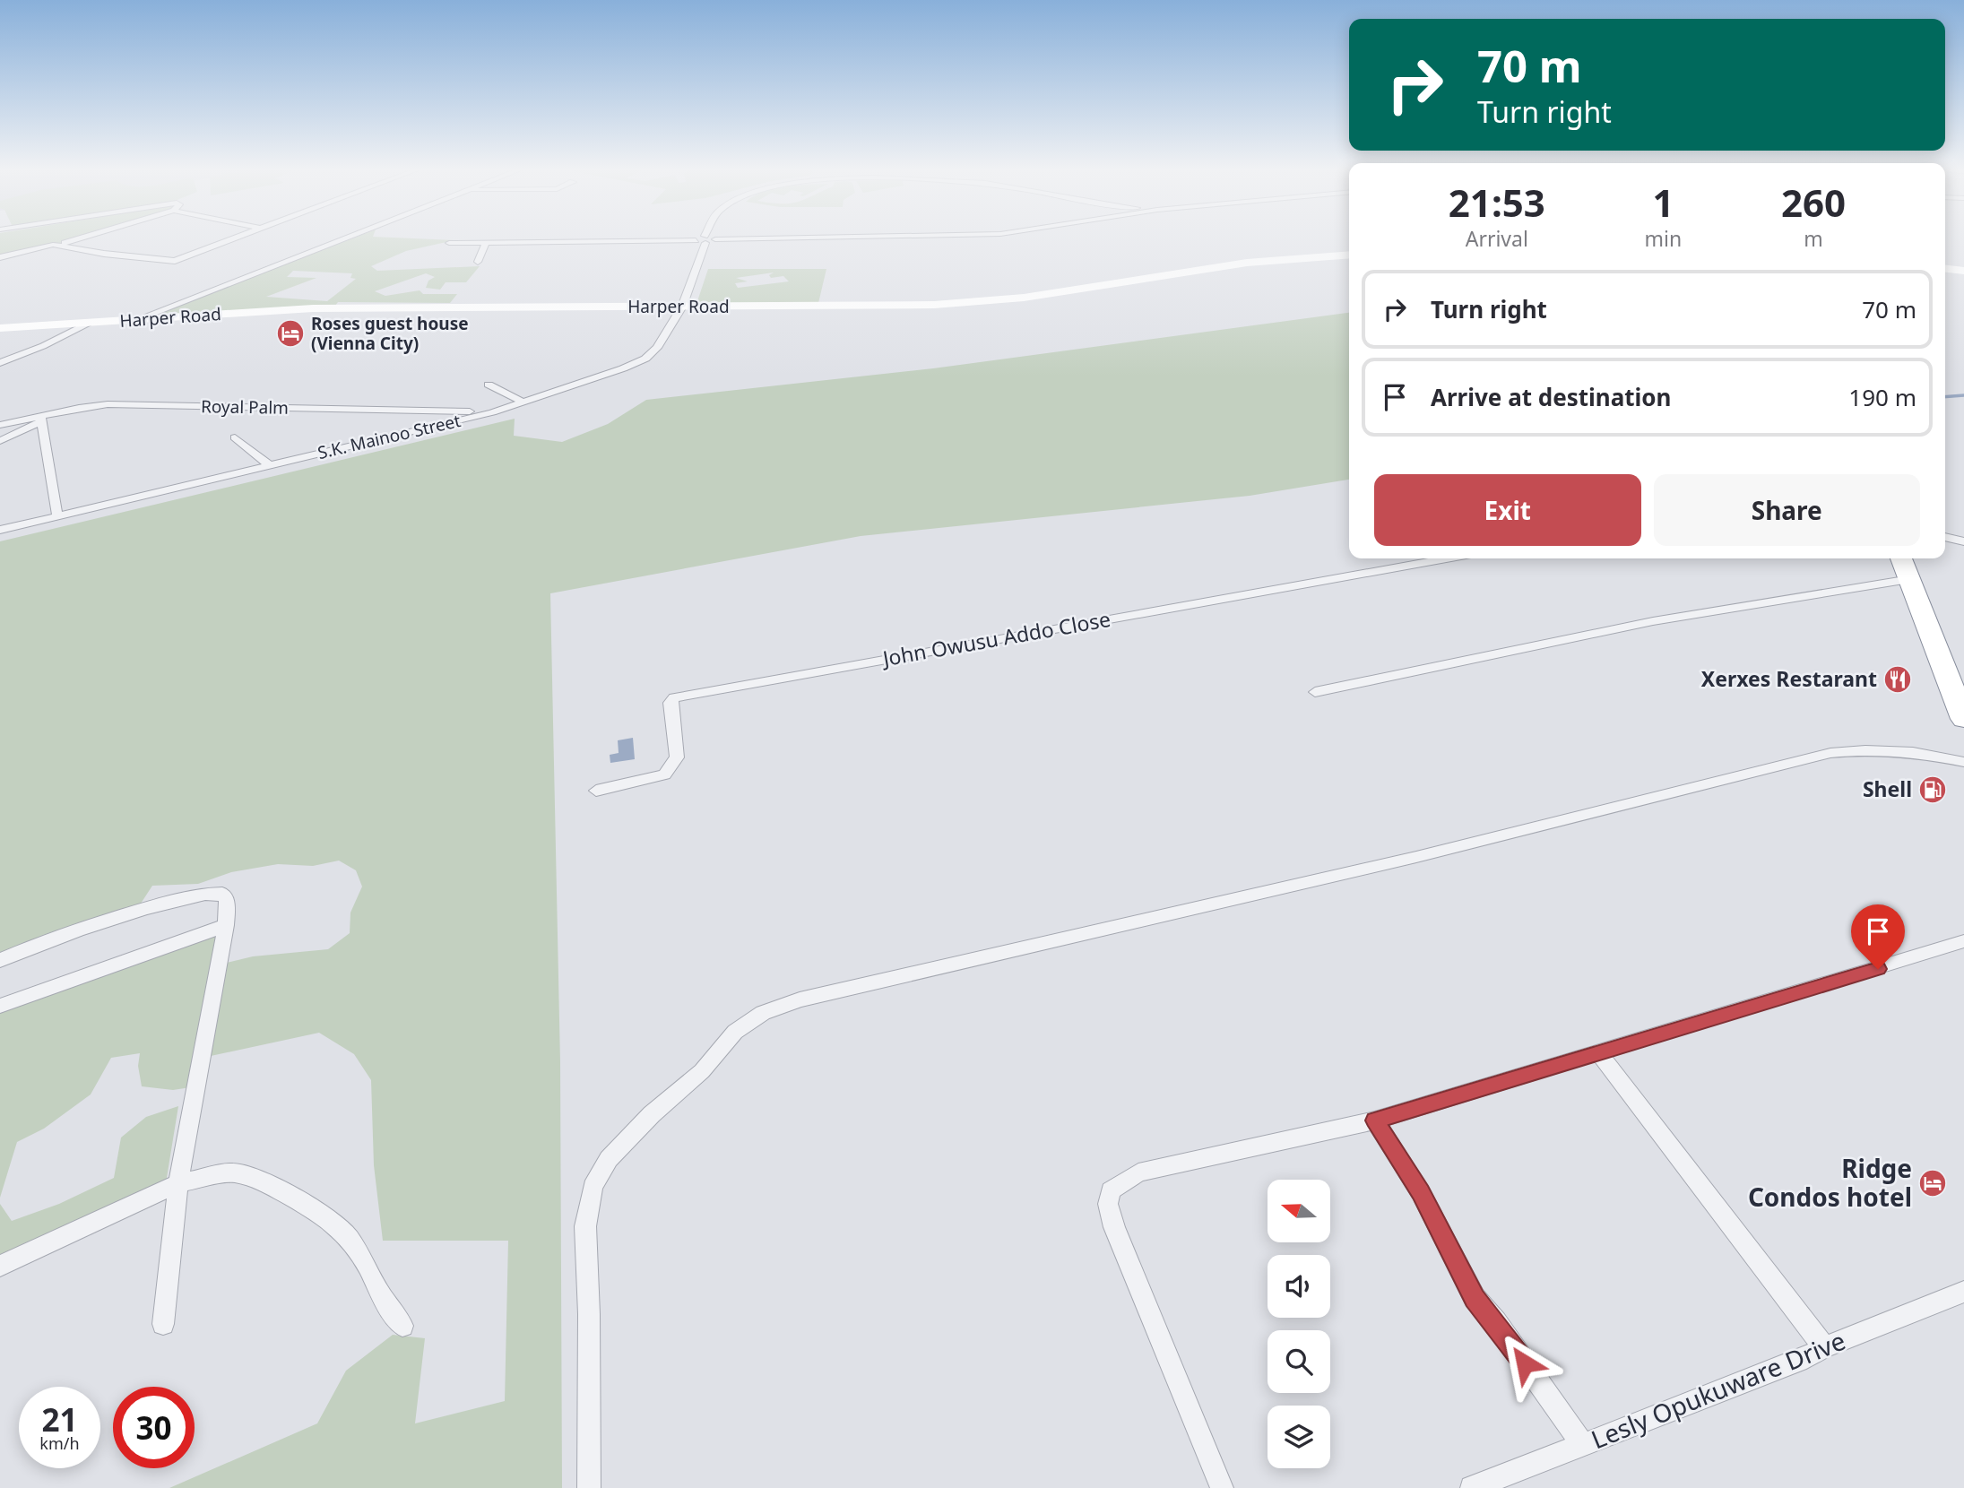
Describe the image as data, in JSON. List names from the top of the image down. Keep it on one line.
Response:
{"streets":{"main road":["Harper Road"],"street":["Royal Palm","S.K. Mainoo Street","John Owusu Addo Close","Lesly Opukuware Drive"]},"crossings":[["Harper Road","S.K. Mainoo Street"],["Royal Palm","S.K. Mainoo Street"]],"places":{"hotel":["Roses guest house (Vienna City)","Ridge Condos hotel"],"restaurant":["Xerxes Restarant"],"fuel station":["Shell"]},"north":"left","page":{"turn":["70 m","Turn right"],"eta":["21:53","Arrival","1","min","260","m"],"list":[{"name":"Turn right","value":"70 m"},{"name":"Arrive at destination","value":"190 m"}],"buttons":["Exit","Share"],"speed":"21 km/h","limit":"30"}}
